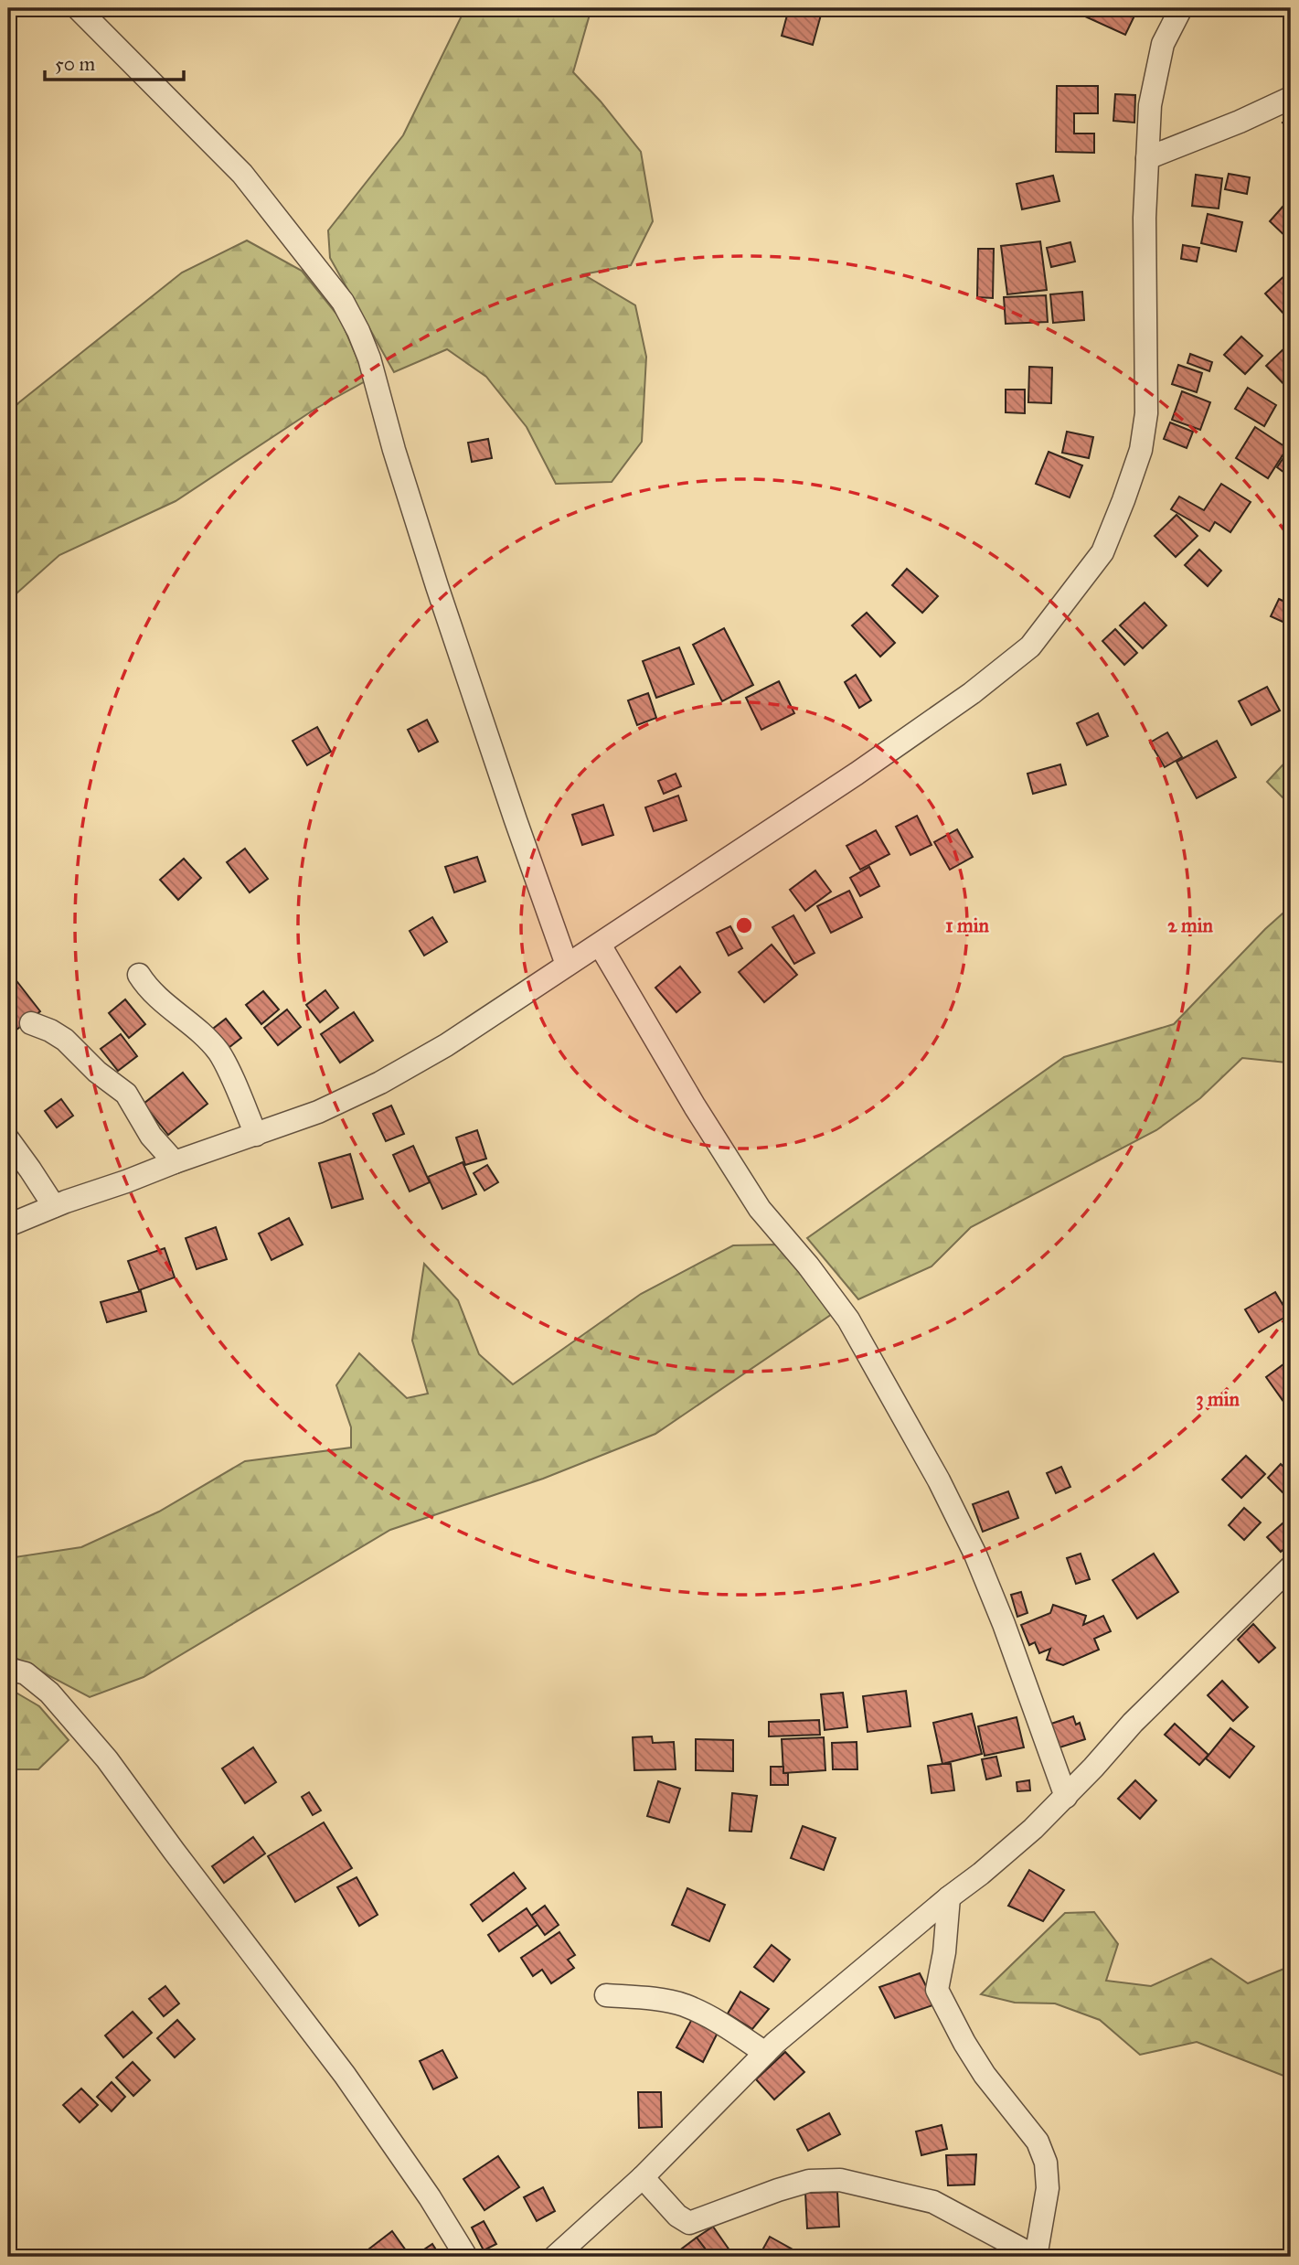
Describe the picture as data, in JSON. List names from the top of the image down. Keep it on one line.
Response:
{"scale_bar":"50 m","rings":["1 min","2 min","3 min"]}
